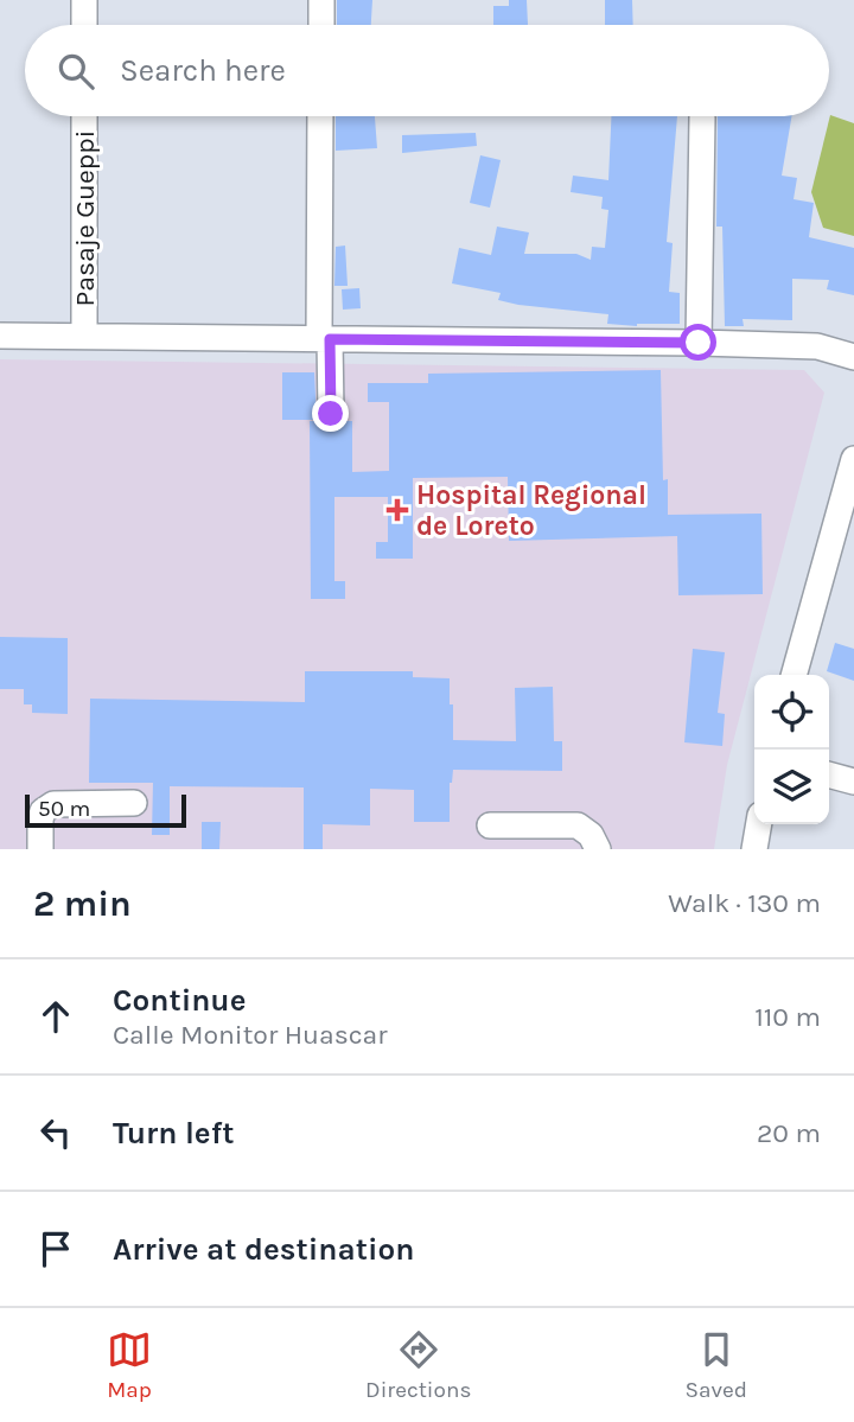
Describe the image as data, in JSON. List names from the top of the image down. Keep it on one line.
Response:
{"streets":{"street":["Pasaje Gueppi"]},"places":{"health":["Hospital Regional de Loreto"]},"scale_bar":"50 m","page":{"search":"Search here","scale":"50 m","heading":["2 min","Walk · 130 m"],"list":[["Continue","Calle Monitor Huascar","110 m"],["Turn left","20 m"],"Arrive at destination"],"nav":["Map","Directions","Saved"]}}
